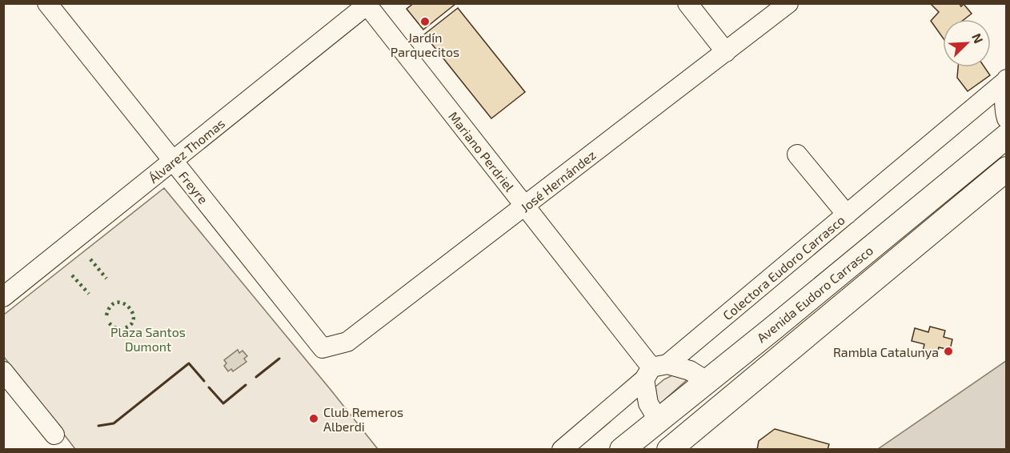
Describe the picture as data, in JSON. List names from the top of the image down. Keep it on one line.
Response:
{"streets":{"main road":["Avenida Eudoro Carrasco"],"street":["Álvarez Thomas","Mariano Perdriel","José Hernández","Freyre","Colectora Eudoro Carrasco"]},"crossings":[["Álvarez Thomas","Mariano Perdriel"],["Álvarez Thomas","Freyre"],["Mariano Perdriel","José Hernández"],["Mariano Perdriel","Colectora Eudoro Carrasco"],["Mariano Perdriel","Avenida Eudoro Carrasco"],["José Hernández","Freyre"]],"parks":["Plaza Santos Dumont"],"places":["Jardín Parquecitos","Rambla Catalunya","Club Remeros Alberdi"],"north":"top right"}
